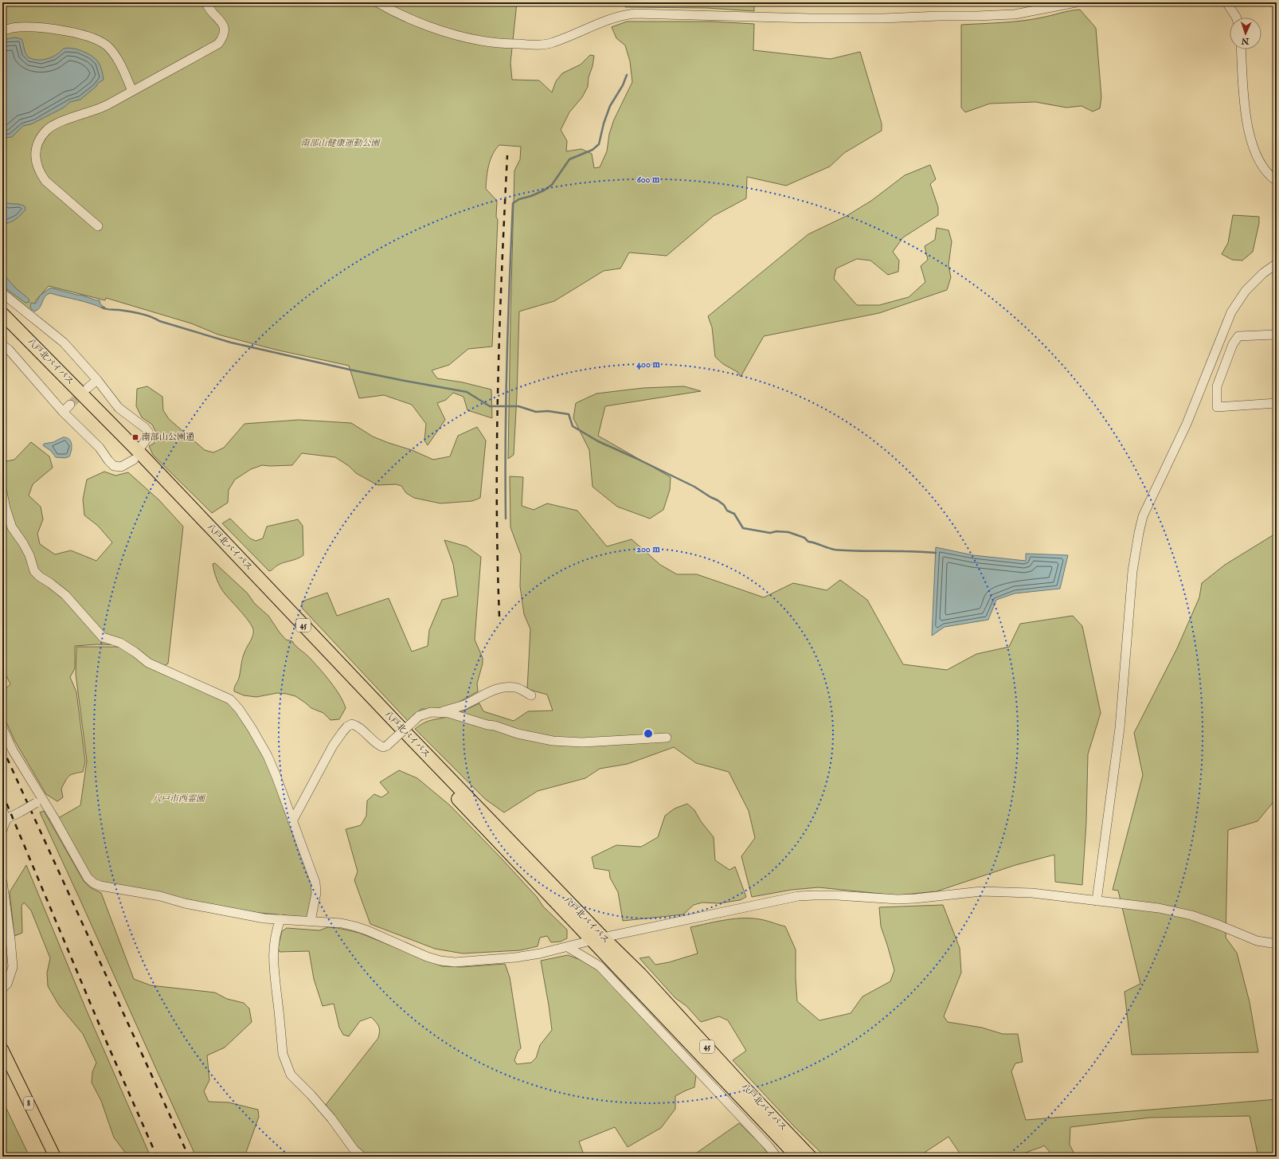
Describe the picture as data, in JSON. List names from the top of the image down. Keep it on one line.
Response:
{"streets":{"highway":["八戸北バイパス","45"],"main road":["8"]},"parks":["南部山健康運動公園","八戸市西霊園"],"places":{"transit":["南部山公園通"]},"north":"bottom","rings":["600 m","400 m","200 m"]}
